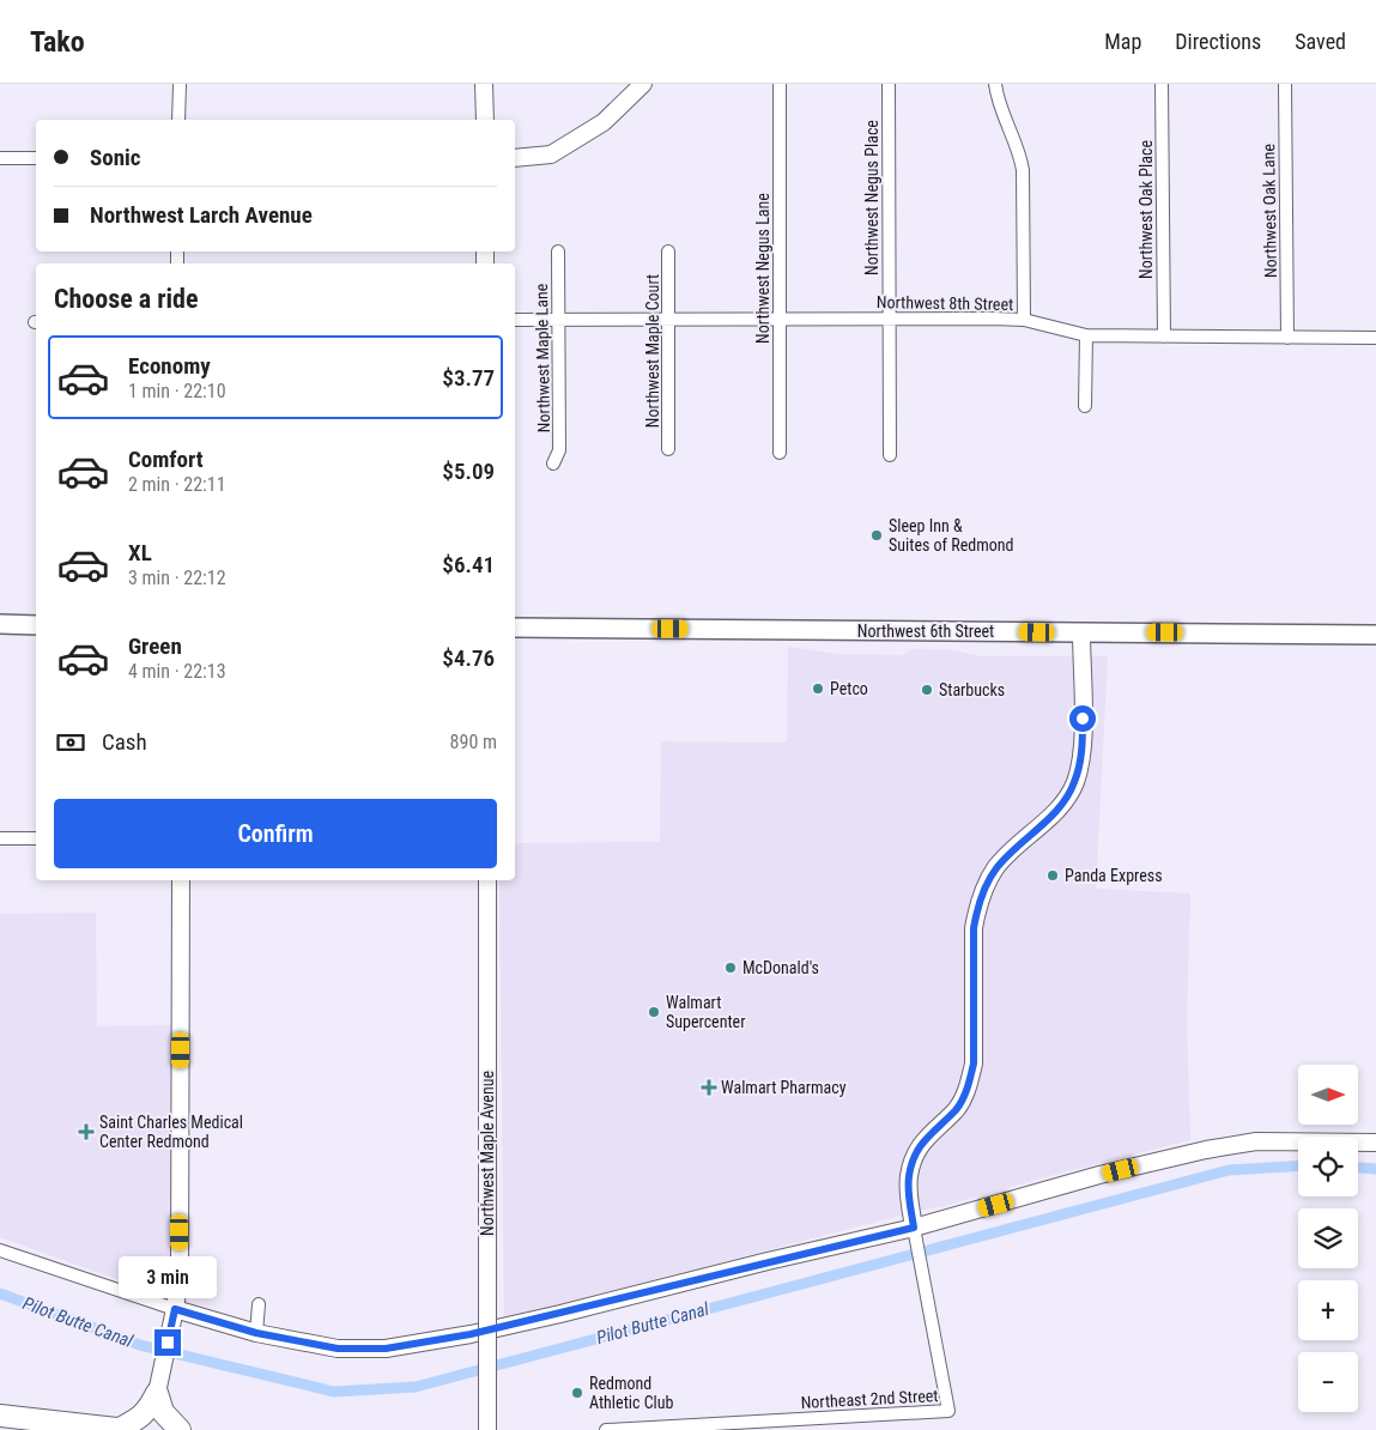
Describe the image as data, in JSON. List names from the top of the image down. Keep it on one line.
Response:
{"streets":{"main road":["Northwest 6th Street"],"street":["Northwest Negus Place","Northwest Oak Place","Northwest Oak Lane","Northwest Negus Lane","Northwest 8th Street","Northwest Maple Court","Northwest Maple Lane","Northwest Maple Avenue","Northeast 2nd Street"]},"crossings":[["Northwest Negus Place","Northwest 8th Street"],["Northwest Oak Place","Northwest 8th Street"],["Northwest Oak Lane","Northwest 8th Street"],["Northwest Negus Lane","Northwest 8th Street"],["Northwest 8th Street","Northwest Maple Court"],["Northwest 8th Street","Northwest Maple Lane"]],"water":["Pilot Butte Canal"],"places":{"other":["Sleep Inn & Suites of Redmond","Petco","Starbucks","Panda Express","McDonald's","Walmart Supercenter","Redmond Athletic Club"],"health":["Walmart Pharmacy","Saint Charles Medical Center Redmond"]},"north":"right","page":{"header":"Tako","nav":["Map","Directions","Saved"],"banner":["Sonic","Northwest Larch Avenue"],"heading":"Choose a ride","list":[{"name":"Economy","note":"1 min · 22:10","value":"$3.77"},{"name":"Comfort","note":"2 min · 22:11","value":"$5.09"},{"name":"XL","note":"3 min · 22:12","value":"$6.41"},{"name":"Green","note":"4 min · 22:13","value":"$4.76"}],"pay":["Cash","890 m"],"buttons":"Confirm","map_buttons":["+","−"],"bubble":"3 min"}}
